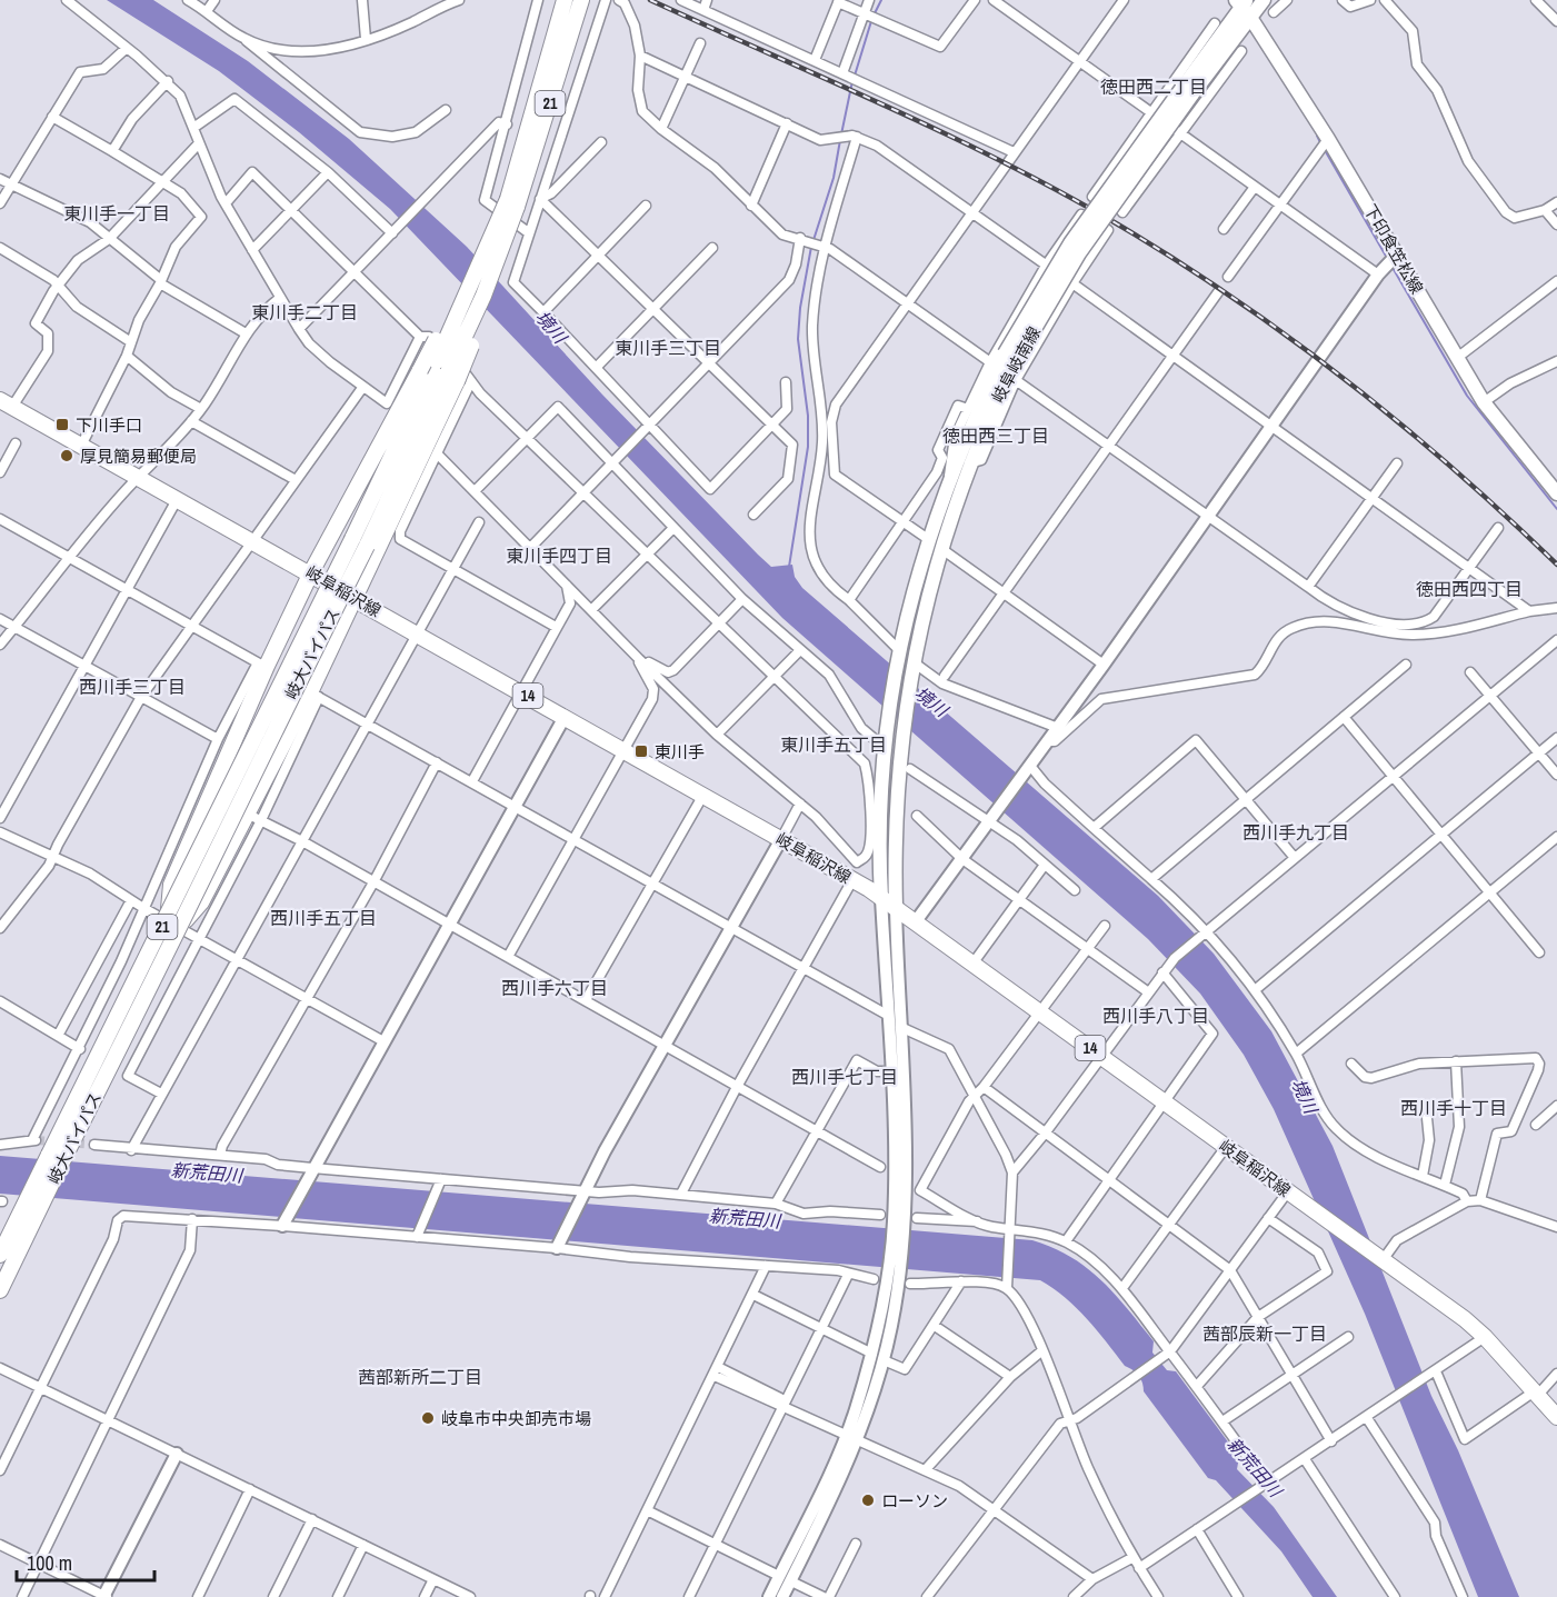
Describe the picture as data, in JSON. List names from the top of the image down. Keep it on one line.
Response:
{"streets":{"main road":["21","下印食笠松線","岐阜岐南線","岐阜稲沢線","岐大バイパス","14"]},"crossings":[["21","岐阜稲沢線"],["21","岐大バイパス"],["下印食笠松線","岐阜岐南線"],["岐阜岐南線","岐阜稲沢線"]],"districts":["徳田西二丁目","東川手一丁目","東川手二丁目","東川手三丁目","徳田西三丁目","東川手四丁目","徳田西四丁目","西川手三丁目","東川手五丁目","西川手九丁目","西川手五丁目","西川手六丁目","西川手八丁目","西川手七丁目","西川手十丁目","茜部辰新一丁目","茜部新所二丁目"],"water":["境川","新荒田川"],"places":{"transit":["下川手口","東川手"],"other":["厚見簡易郵便局","岐阜市中央卸売市場","ローソン"]},"scale_bar":"100 m"}
